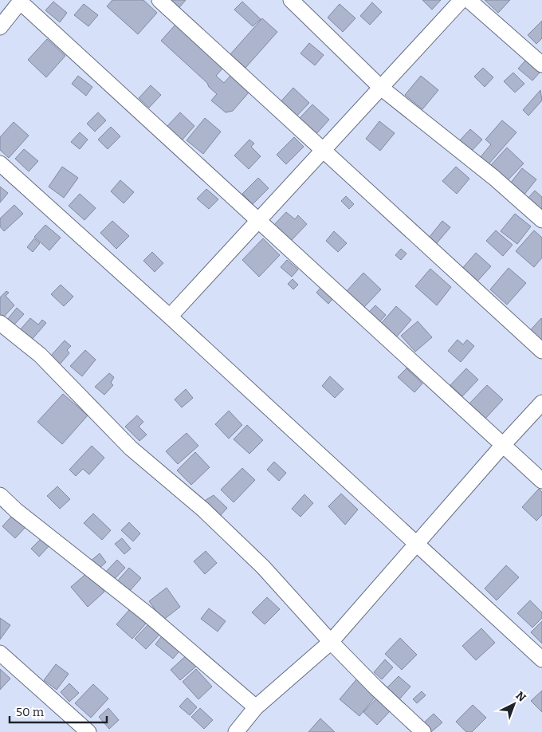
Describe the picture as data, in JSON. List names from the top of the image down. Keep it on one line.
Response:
{"scale_bar":"50 m","north":"top right"}
